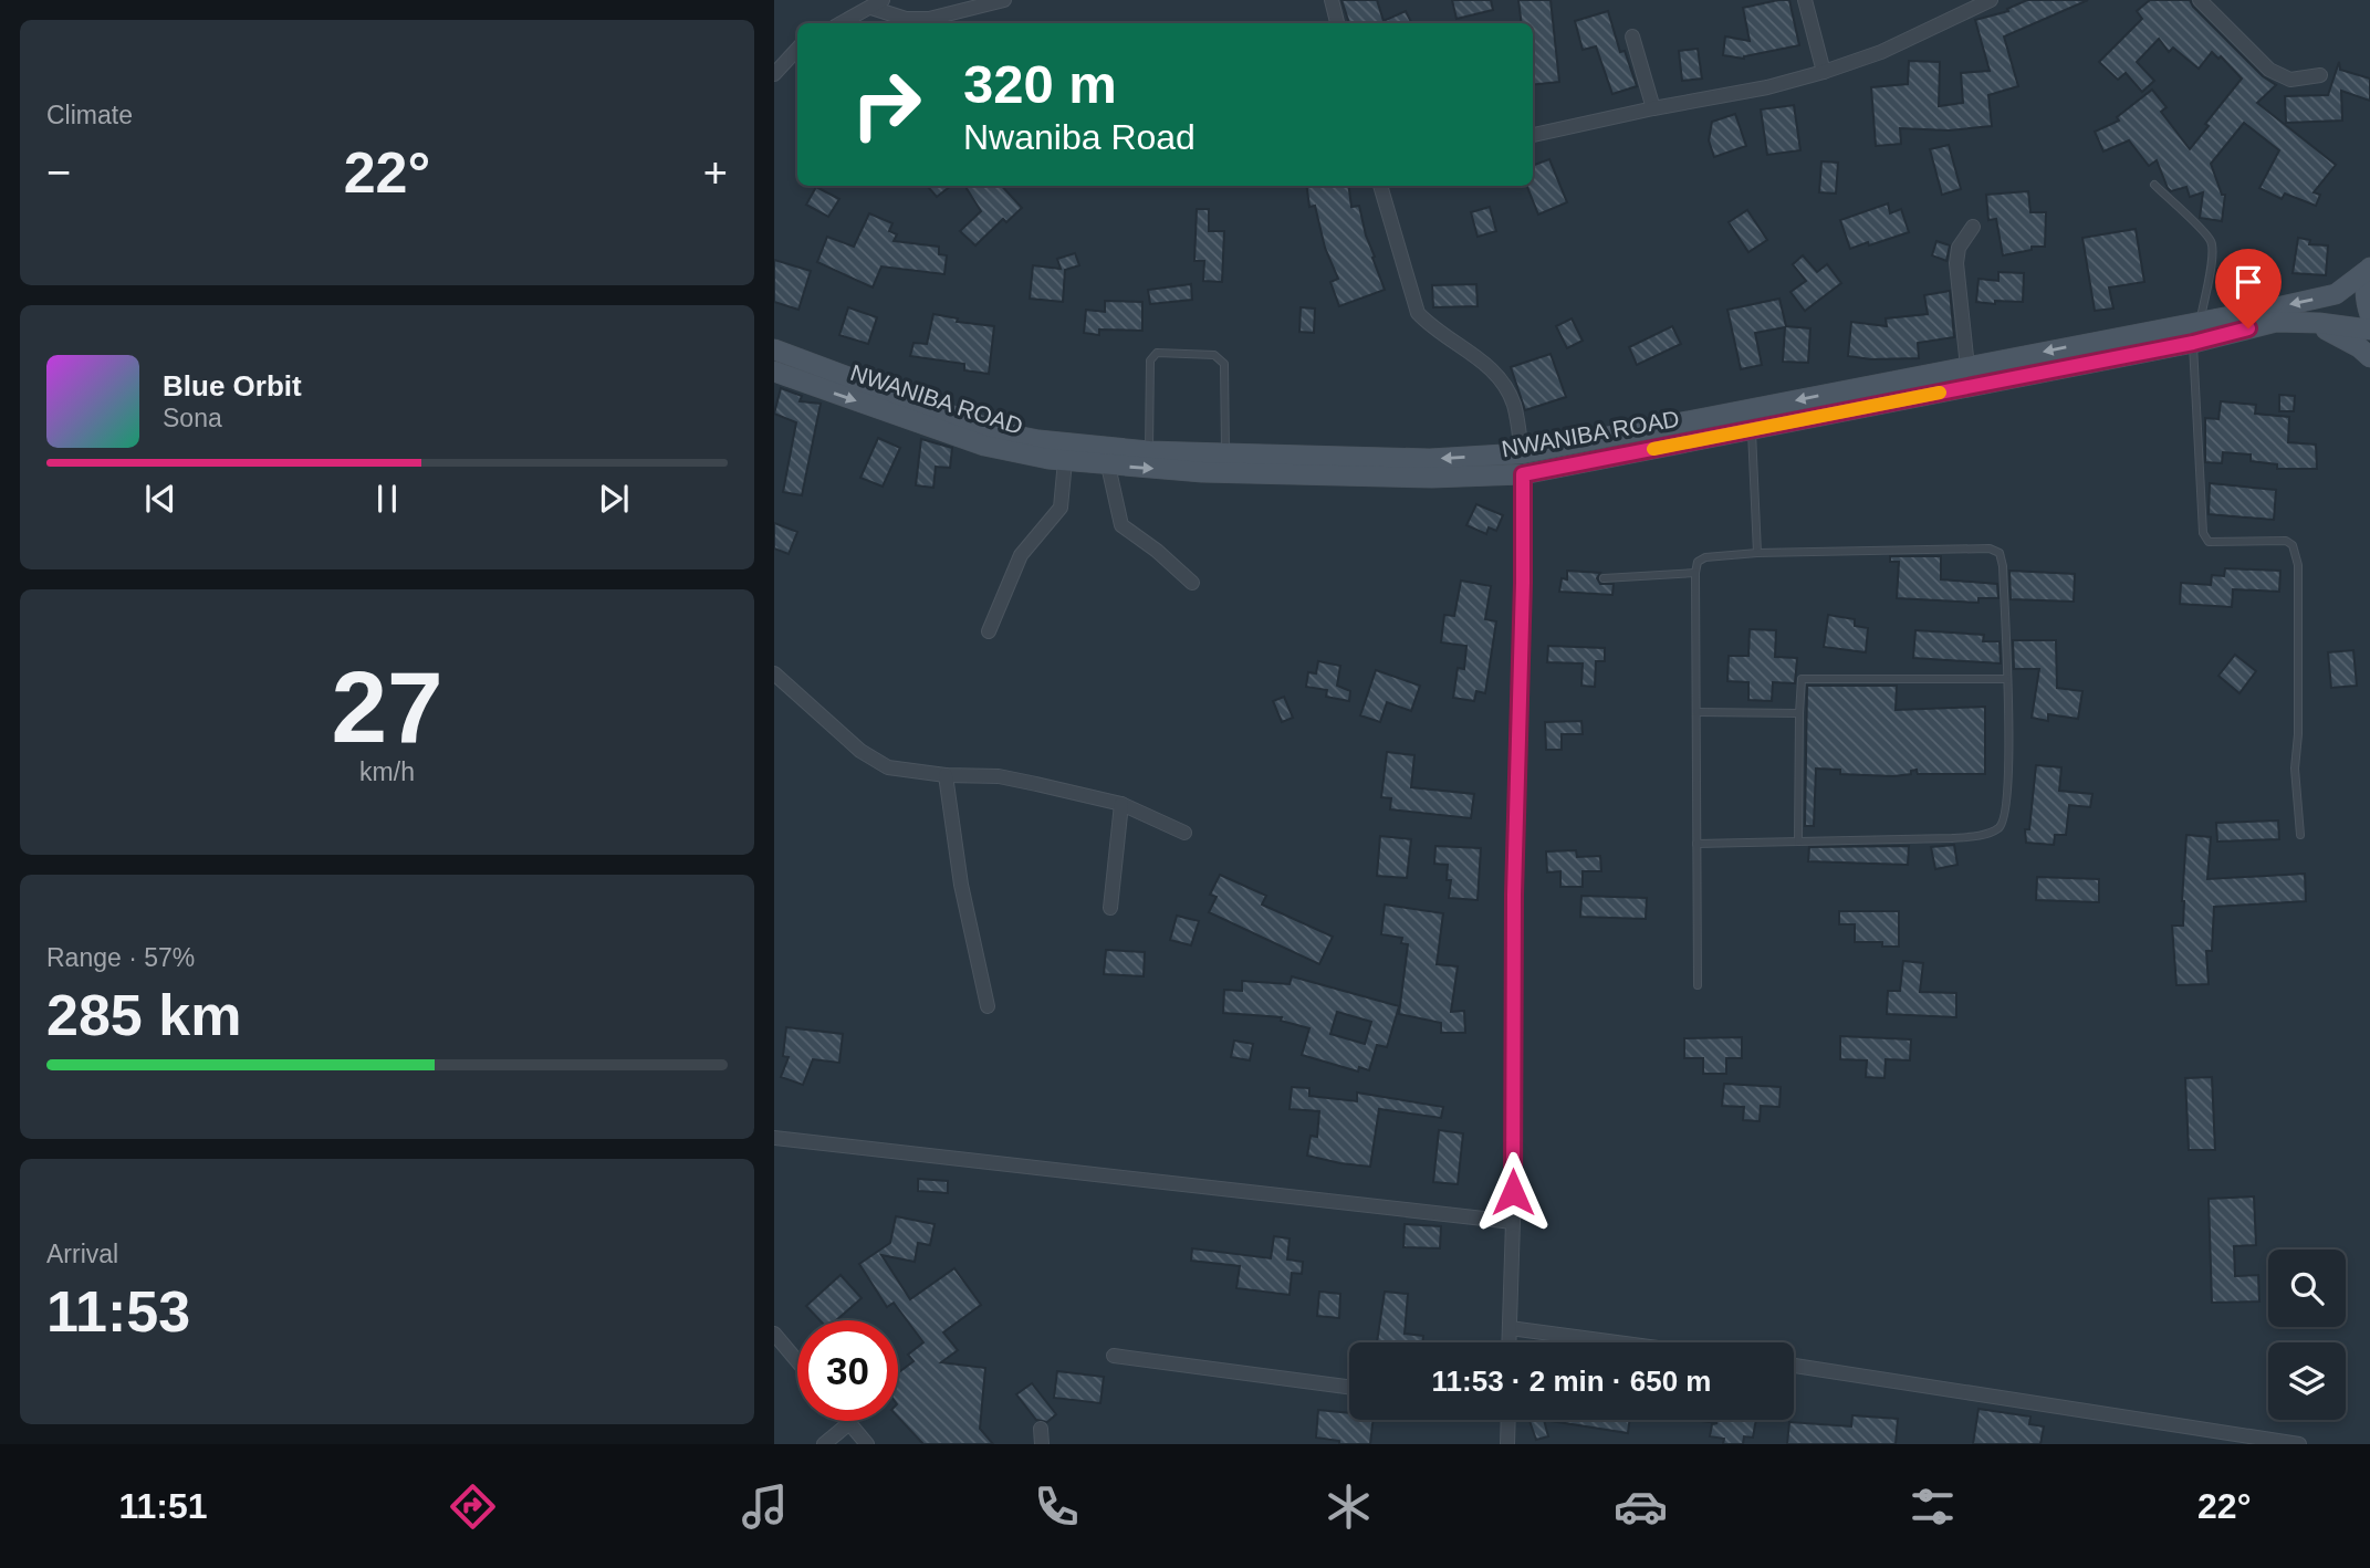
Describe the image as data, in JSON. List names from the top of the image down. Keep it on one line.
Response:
{"streets":{"main road":["NWANIBA ROAD"]},"page":{"tile":["Climate",["27","km/h"],["Range · 57%","285 km"],["Arrival","11:53"]],"turn":["320 m","Nwaniba Road"],"heat":["−","22°","+"],"song":["Blue Orbit","Sona"],"limit":"30","trip":"11:53 · 2 min · 650 m","tabs":["11:51","22°"]}}
